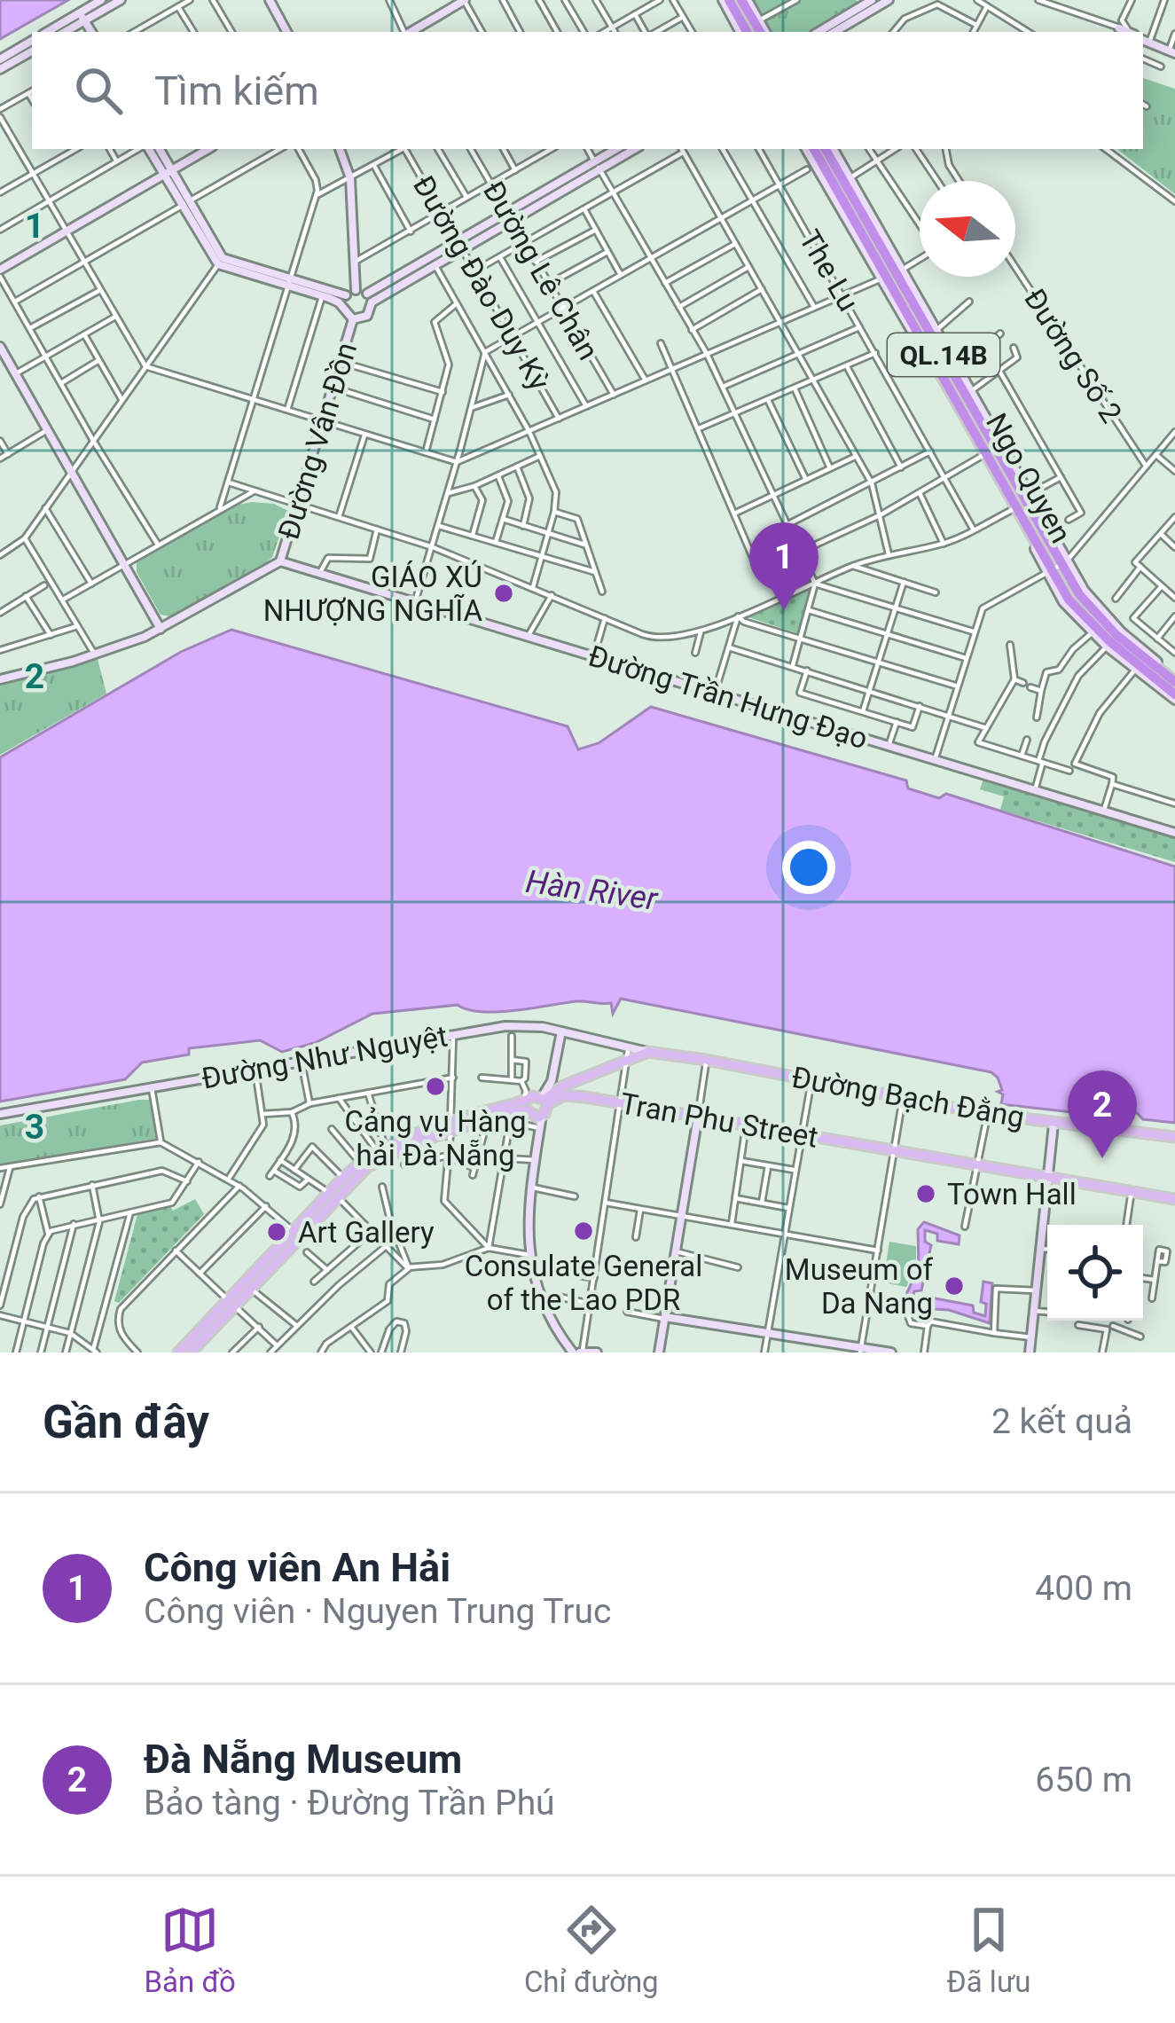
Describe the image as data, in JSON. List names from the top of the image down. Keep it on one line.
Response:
{"streets":{"highway":["QL.14B","Ngo Quyen"],"main road":["Đường Bạch Đằng","Tran Phu Street"],"street":["Đường Lê Chân","The Lu","Đường Đào Duy Kỳ","Đường Số 2","Đường Vân Đồn","Đường Trần Hưng Đạo","Đường Như Nguyệt"]},"crossings":[["Đường Vân Đồn","Đường Trần Hưng Đạo"],["Đường Như Nguyệt","Đường Bạch Đằng"]],"water":["Hàn River"],"places":["GIÁO XÚ NHƯỢNG NGHĨA","Cảng vụ Hàng hải Đà Nẵng","Town Hall","Consulate General of the Lao PDR","Art Gallery","Museum of Da Nang"],"north":"left","page":{"search":"Tìm kiếm","pins":["1","2"],"heading":["Gần đây","2 kết quả"],"list":[{"mark":"1","name":"Công viên An Hải","note":"Công viên · Nguyen Trung Truc","value":"400 m"},{"mark":"2","name":"Đà Nẵng Museum","note":"Bảo tàng · Đường Trần Phú","value":"650 m"}],"nav":["Bản đồ","Chỉ đường","Đã lưu"]},"grid":{"rows":["1","2","3"]}}
